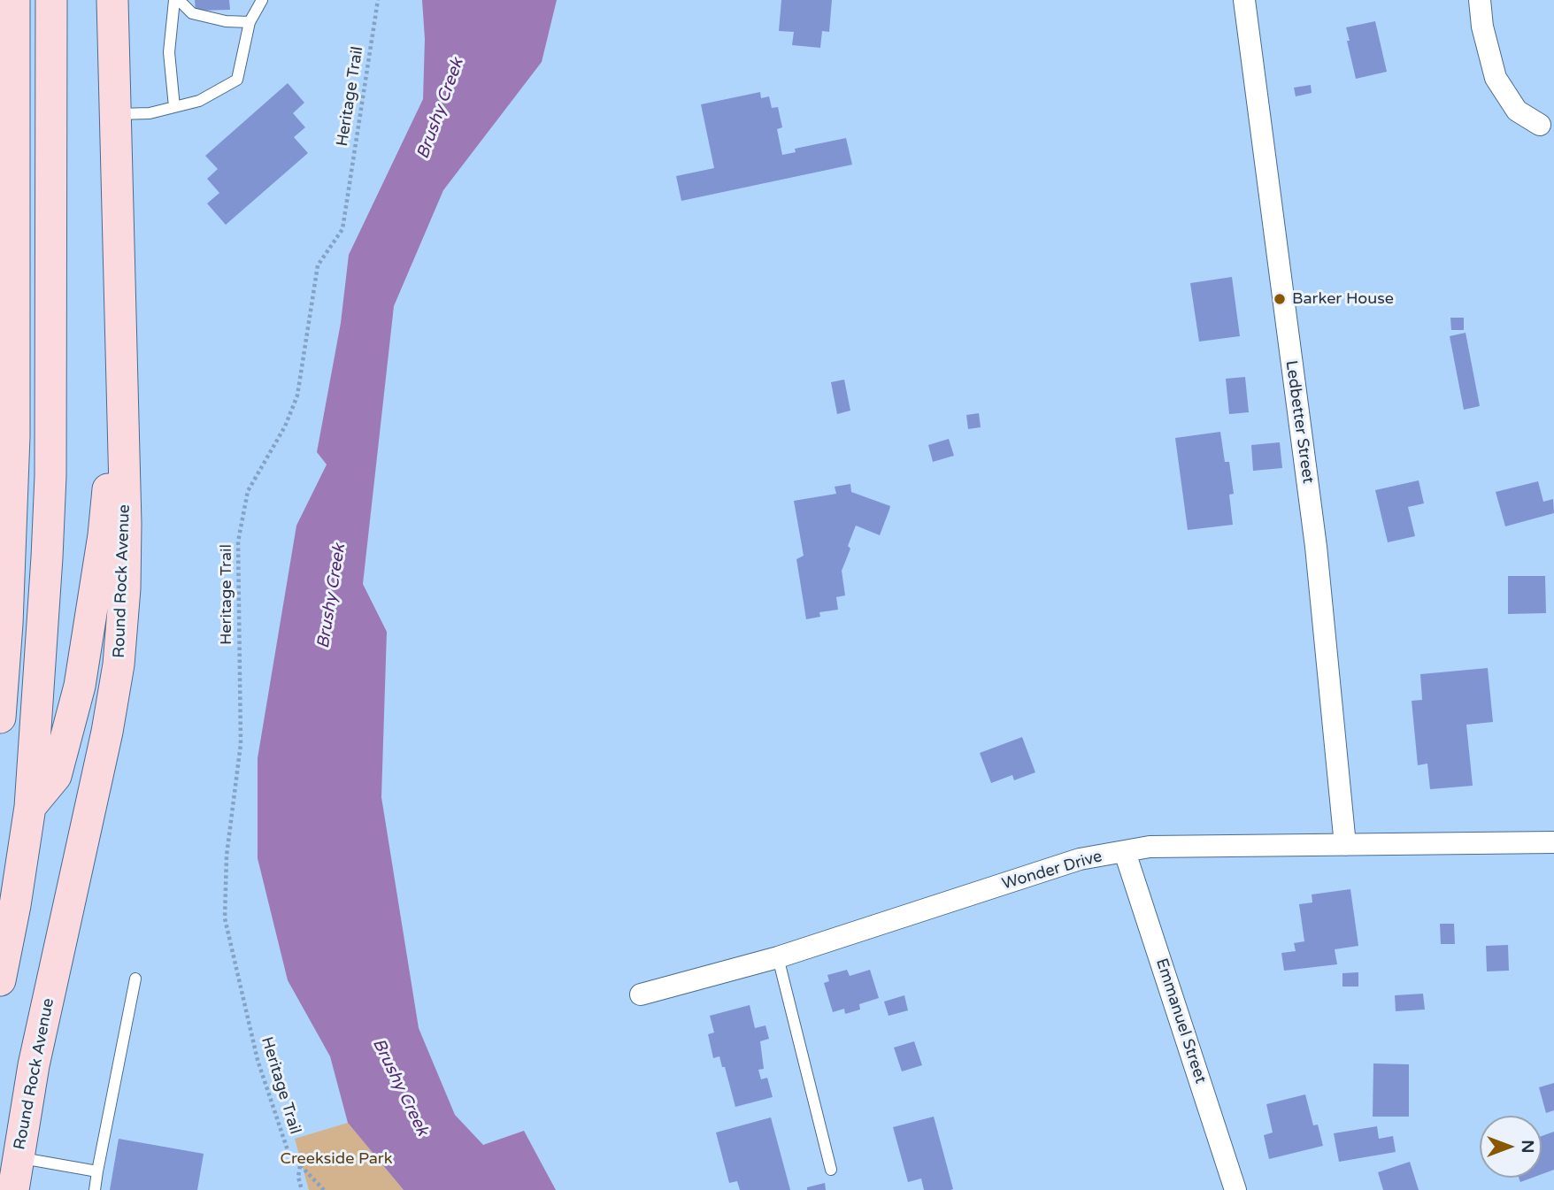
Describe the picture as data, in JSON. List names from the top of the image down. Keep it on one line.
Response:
{"streets":{"main road":["Round Rock Avenue"],"street":["Ledbetter Street","Wonder Drive","Emmanuel Street"],"path":["Heritage Trail"]},"crossings":[["Ledbetter Street","Wonder Drive"],["Wonder Drive","Emmanuel Street"]],"water":["Brushy Creek"],"parks":["Creekside Park"],"places":["Barker House"],"north":"right"}
